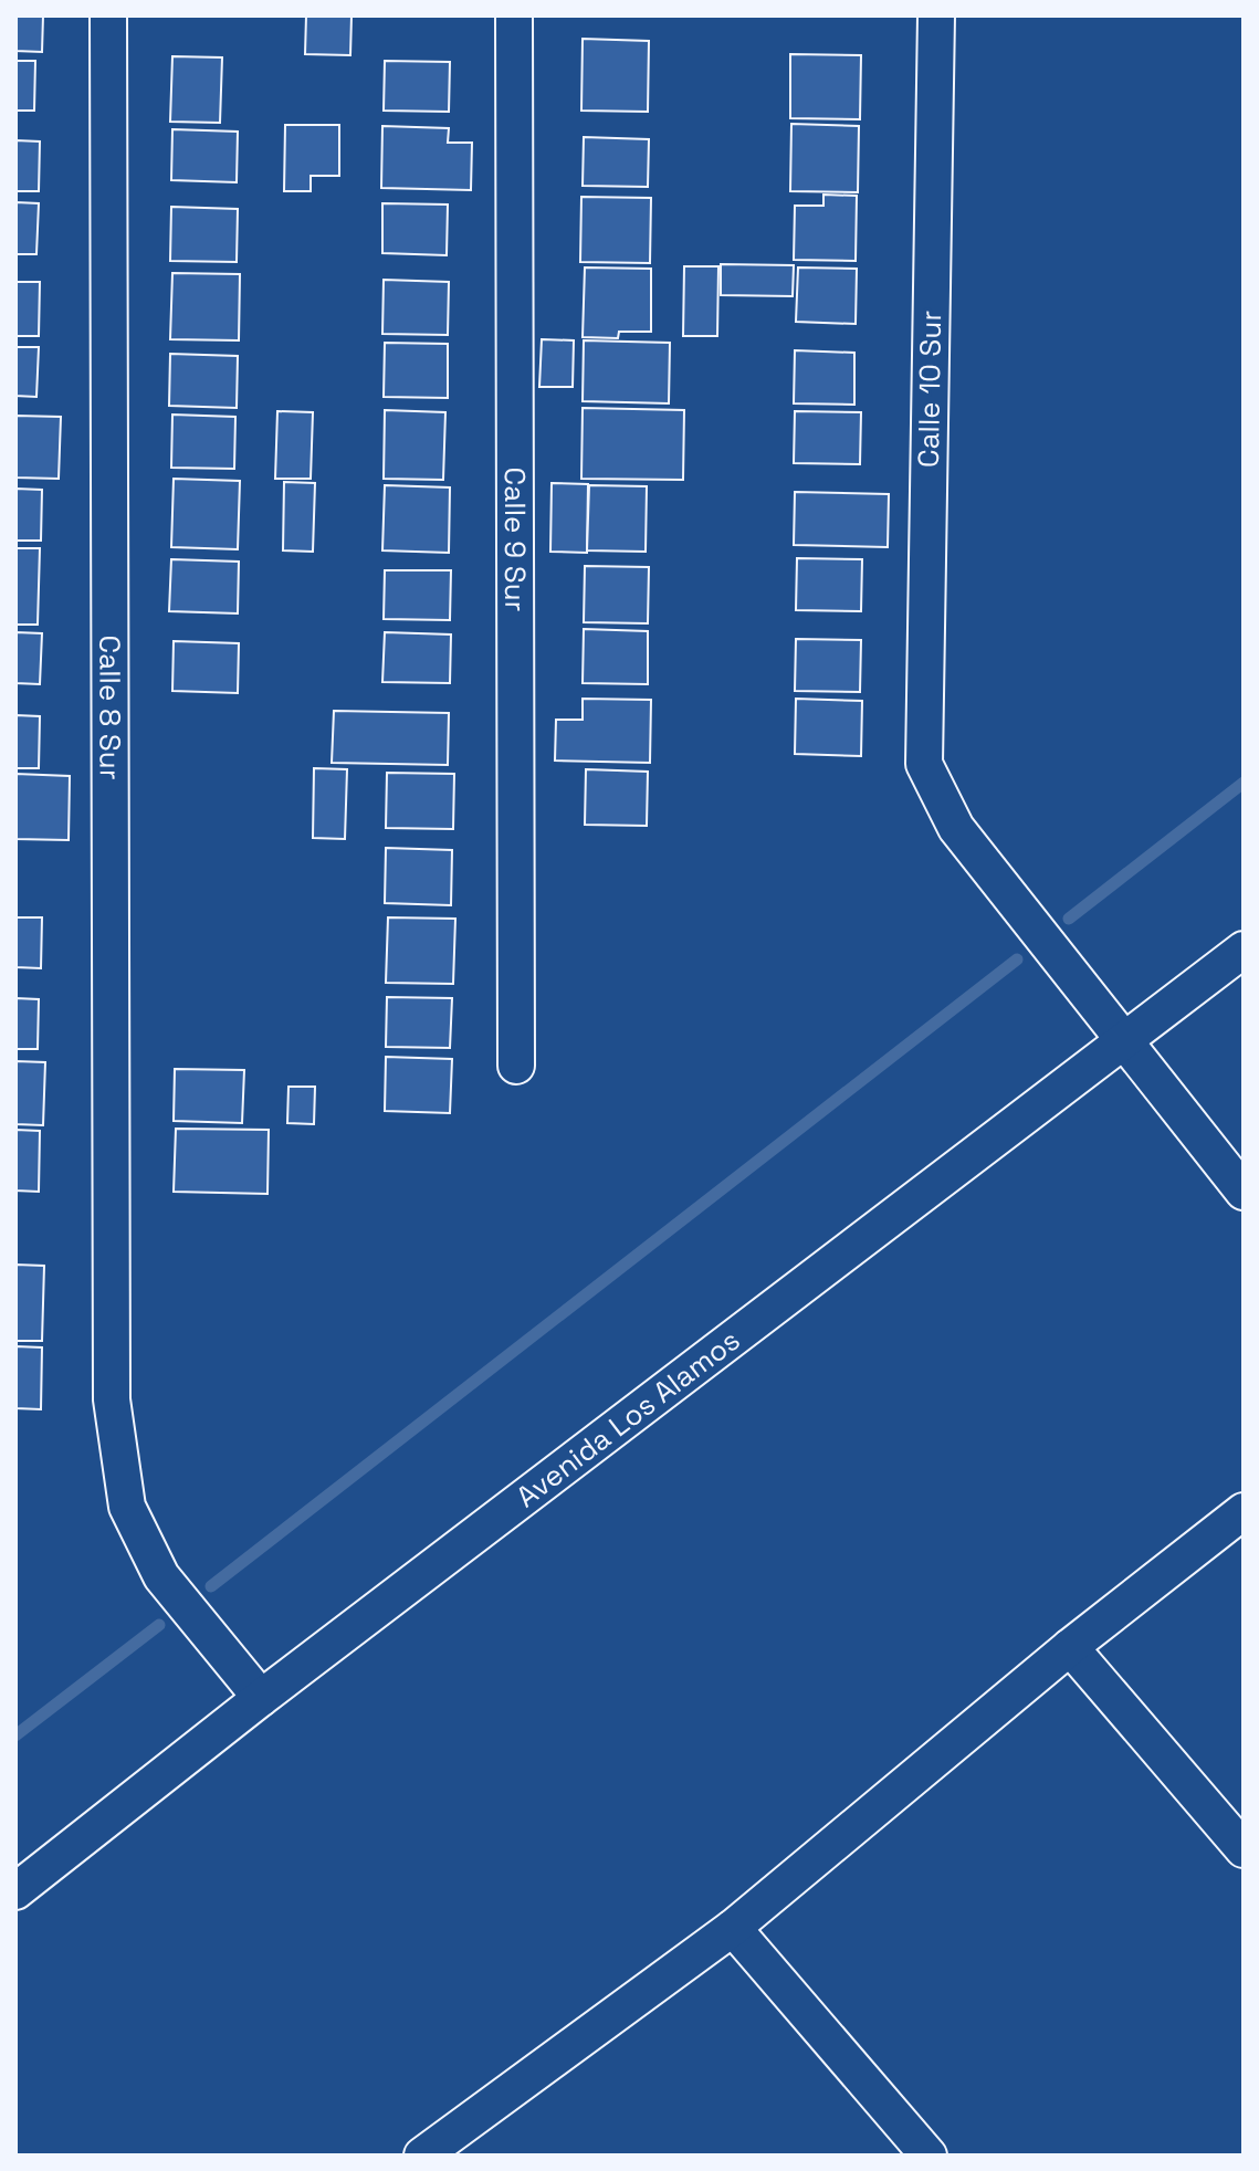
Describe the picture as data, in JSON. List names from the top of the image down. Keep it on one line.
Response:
{"streets":{"street":["Calle 10 Sur","Calle 9 Sur","Calle 8 Sur","Avenida Los Alamos"]},"crossings":[["Calle 10 Sur","Avenida Los Alamos"],["Calle 8 Sur","Avenida Los Alamos"]]}
